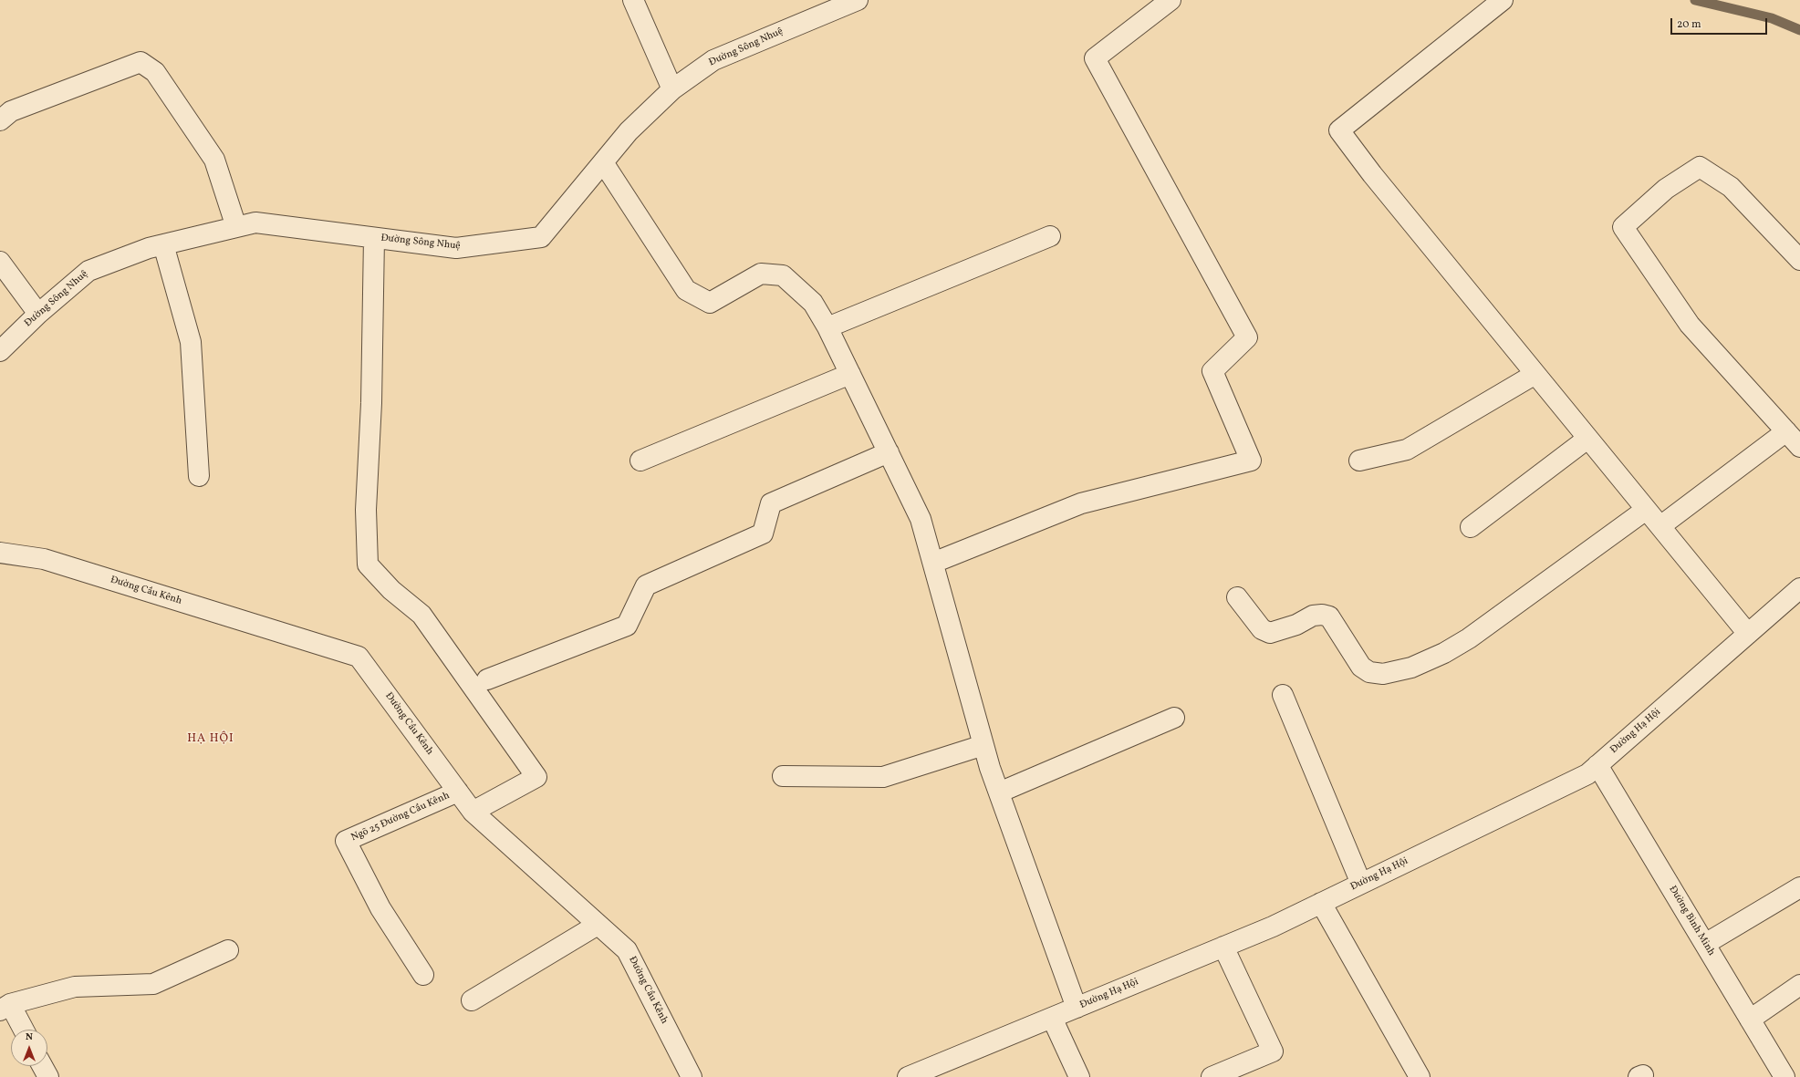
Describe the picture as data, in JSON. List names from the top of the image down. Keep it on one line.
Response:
{"streets":{"street":["Đường Sông Nhuệ","Đường Cầu Kênh","Đường Hạ Hội","Ngõ 25 Đường Cầu Kênh","Đường Bình Minh"]},"crossings":[["Đường Cầu Kênh","Ngõ 25 Đường Cầu Kênh"],["Đường Hạ Hội","Đường Bình Minh"]],"districts":["HẠ HỘI"],"scale_bar":"20 m","north":"top"}
